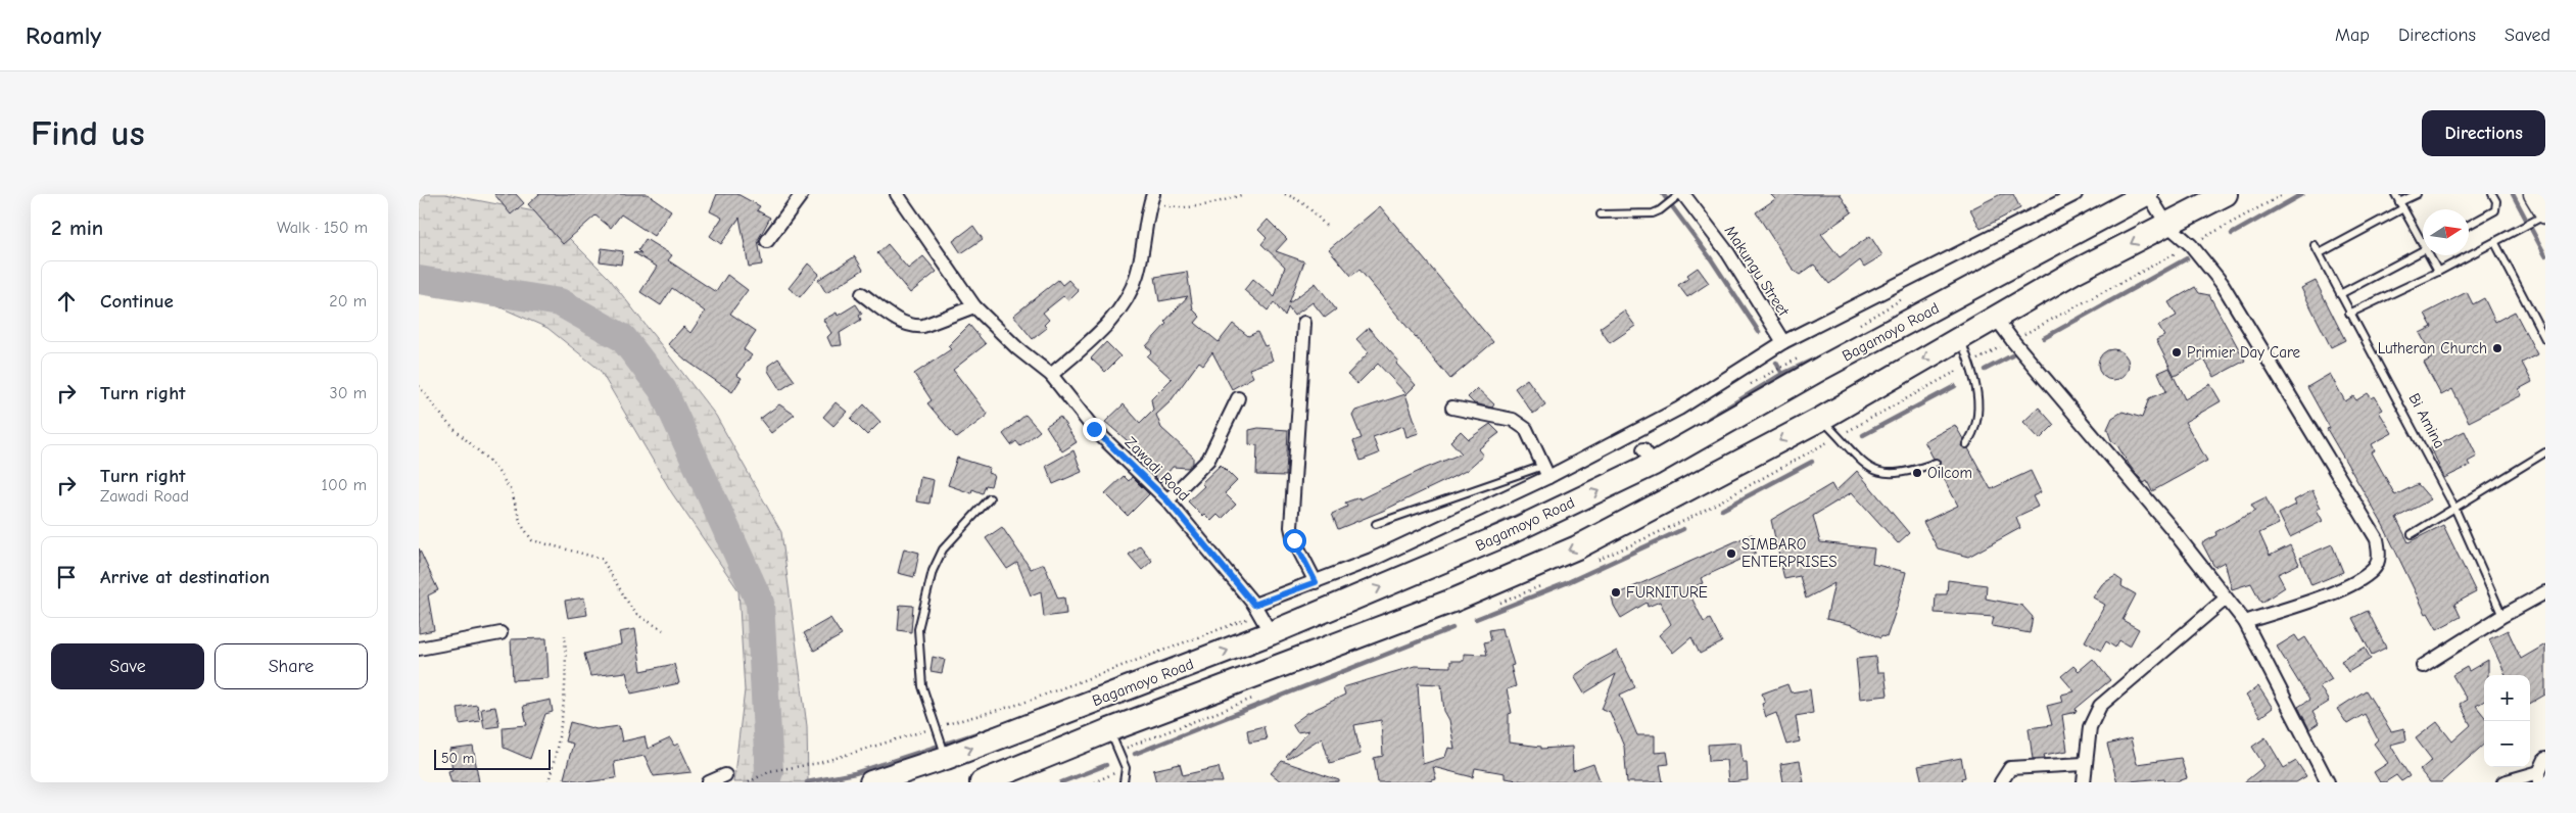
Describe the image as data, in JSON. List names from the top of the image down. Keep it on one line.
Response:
{"streets":{"highway":["Bagamoyo Road"],"street":["Makungu Street","Zawadi Road"],"lane":["Bi Amina"]},"crossings":[["Bagamoyo Road","Zawadi Road"]],"places":["Lutheran Church","Primier Day Care","Oilcom","SIMBARO ENTERPRISES","FURNITURE"],"scale_bar":"50 m","north":"right","page":{"header":"Roamly","nav":["Map","Directions","Saved"],"buttons":["Directions",["Save","Share"]],"title":"Find us","heading":["2 min","Walk · 150 m"],"list":[["Continue","20 m"],["Turn right","30 m"],["Turn right","Zawadi Road","100 m"],"Arrive at destination"],"map_buttons":["+","−"],"scale":"50 m"}}
